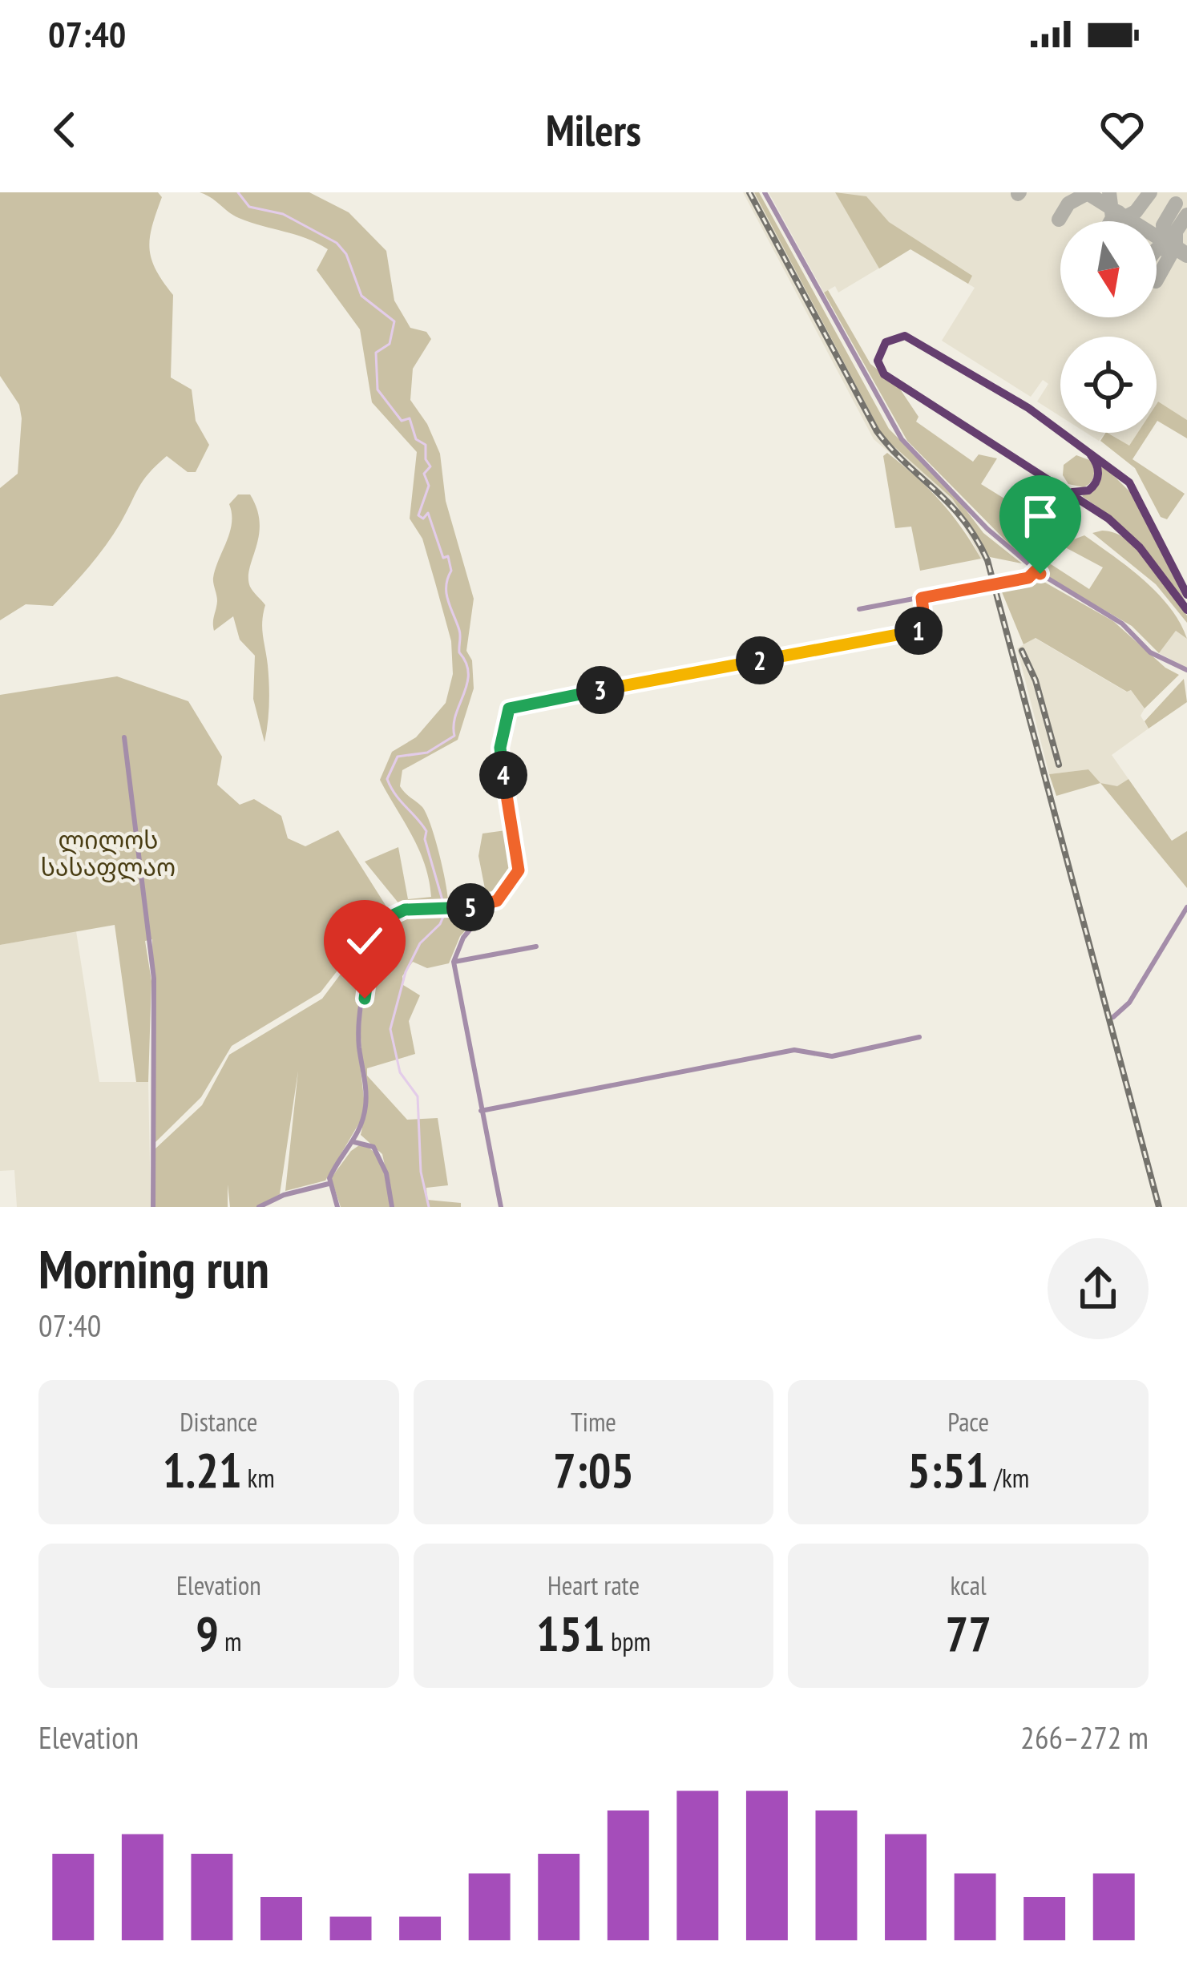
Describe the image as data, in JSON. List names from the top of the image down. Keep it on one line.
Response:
{"parks":["ლილოს სასაფლაო"],"north":"bottom","page":{"status":"07:40","header":"Milers","pins":["1","2","3","4","5"],"heading":["Morning run","07:40"],"stats":[["Distance","1.21 km"],["Time","7:05"],["Pace","5:51 /km"],["Elevation","9 m"],["Heart rate","151 bpm"],["kcal","77"]],"chart":["Elevation","266–272 m"]}}
